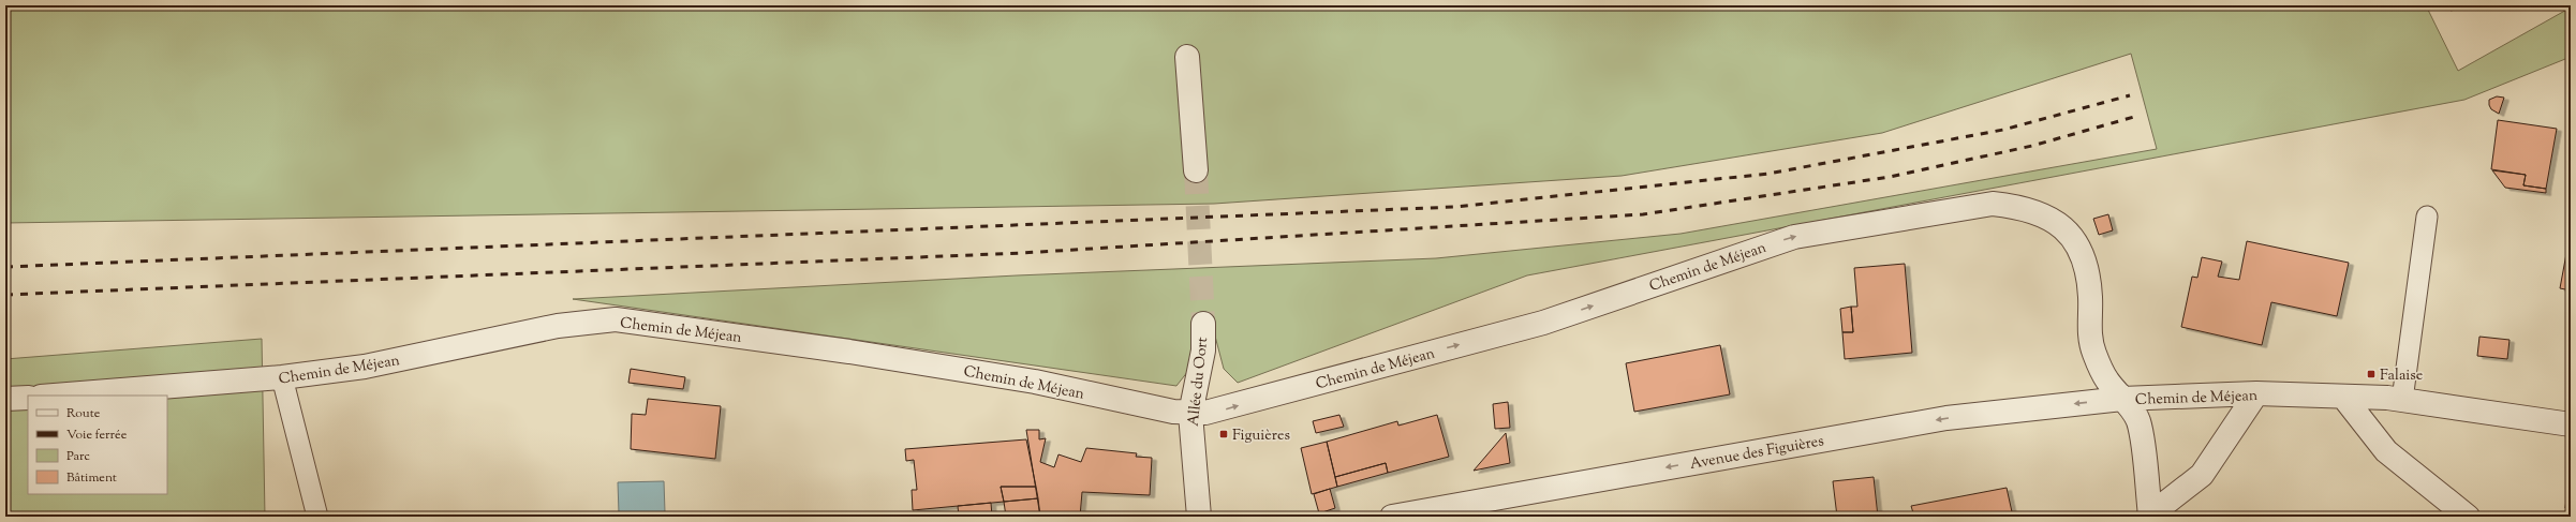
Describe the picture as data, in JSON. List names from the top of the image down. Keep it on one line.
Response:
{"streets":{"street":["Chemin de Méjean","Allée du Oort","Avenue des Figuières"]},"crossings":[["Chemin de Méjean","Allée du Oort"],["Chemin de Méjean","Avenue des Figuières"]],"one_way":["Avenue des Figuières"],"places":{"transit":["Falaise","Figuières"]},"legend":["Route","Voie ferrée","Parc","Bâtiment"]}
